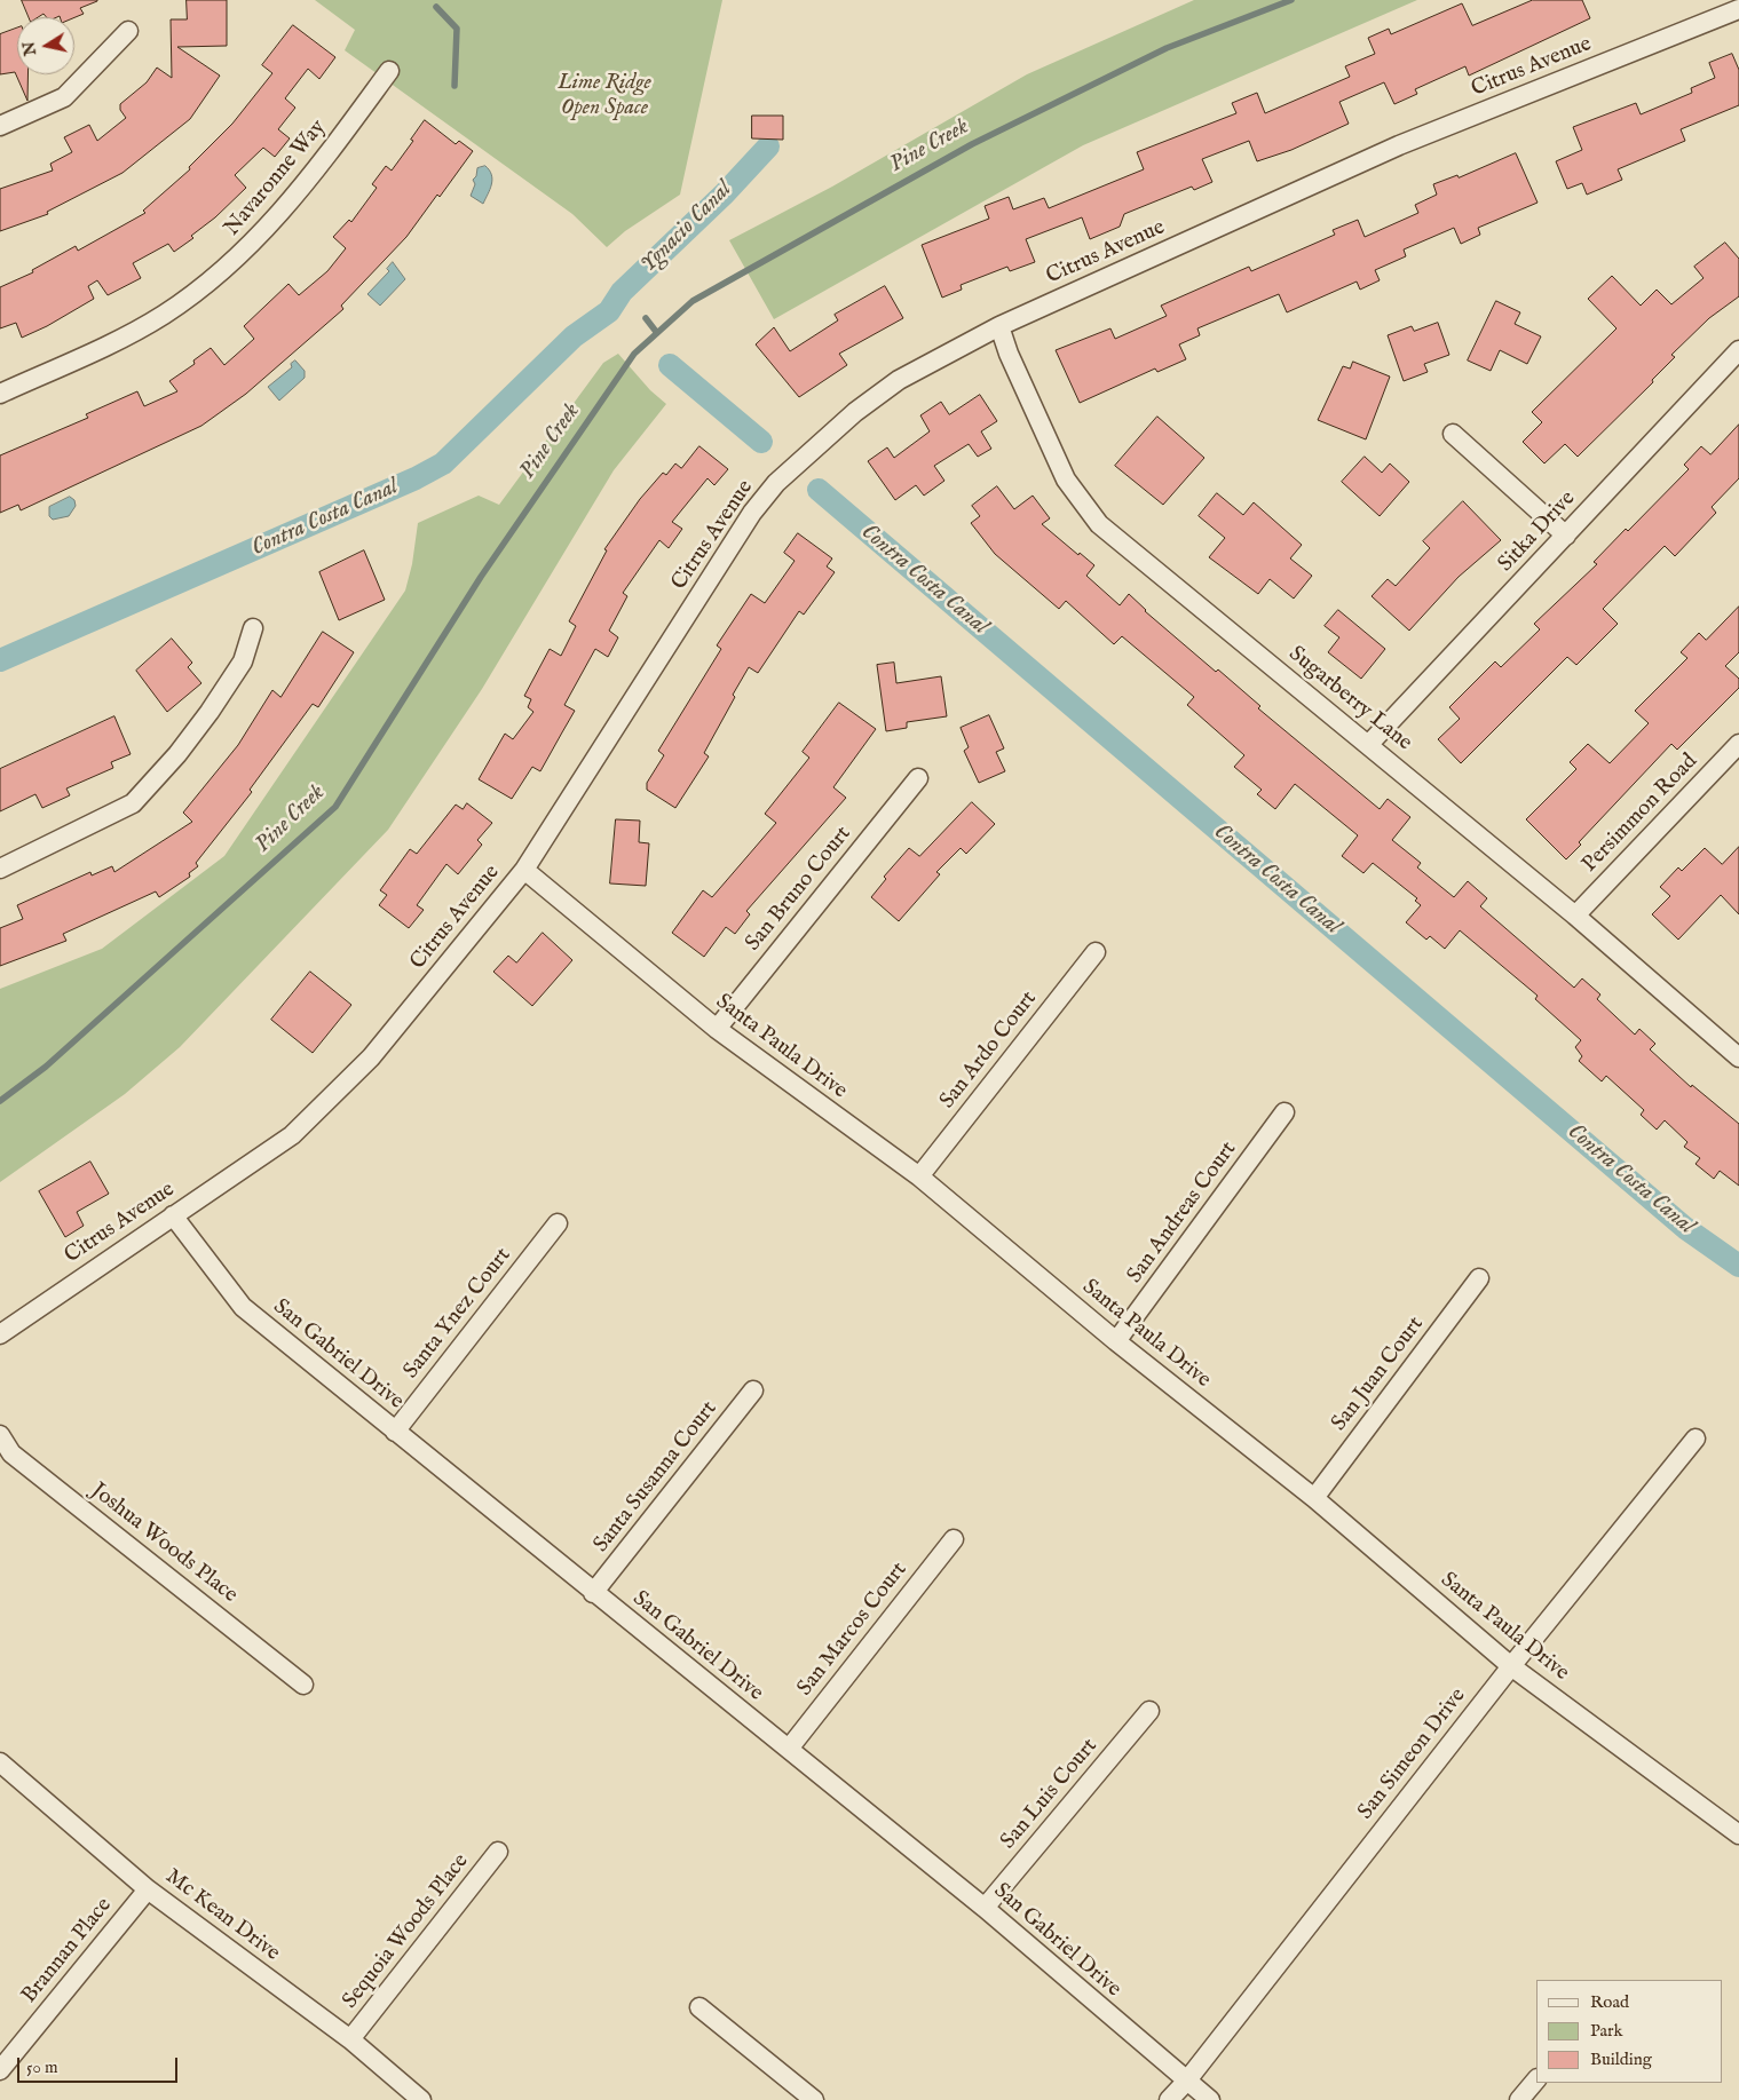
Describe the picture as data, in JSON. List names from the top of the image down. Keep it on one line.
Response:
{"streets":{"street":["Citrus Avenue","Navaronne Way","Sitka Drive","Sugarberry Lane","Persimmon Road","San Bruno Court","Santa Paula Drive","San Ardo Court","San Andreas Court","Santa Ynez Court","San Gabriel Drive","San Juan Court","Santa Susanna Court","Joshua Woods Place","San Marcos Court","San Simeon Drive","San Luis Court","Mc Kean Drive","Sequoia Woods Place","Brannan Place"]},"crossings":[["Citrus Avenue","Sugarberry Lane"],["Citrus Avenue","Santa Paula Drive"],["Citrus Avenue","San Gabriel Drive"],["Sitka Drive","Sugarberry Lane"],["Sugarberry Lane","Persimmon Road"],["San Bruno Court","Santa Paula Drive"],["Santa Paula Drive","San Ardo Court"],["Santa Paula Drive","San Andreas Court"],["Santa Paula Drive","San Juan Court"],["Santa Paula Drive","San Simeon Drive"],["Santa Ynez Court","San Gabriel Drive"],["San Gabriel Drive","Santa Susanna Court"],["San Gabriel Drive","San Marcos Court"],["San Gabriel Drive","San Simeon Drive"],["San Gabriel Drive","San Luis Court"],["Mc Kean Drive","Sequoia Woods Place"],["Mc Kean Drive","Brannan Place"]],"water":["Pine Creek","Ygnacio Canal","Contra Costa Canal"],"parks":["Lime Ridge Open Space"],"legend":["Road","Park","Building"],"scale_bar":"50 m","north":"left"}
